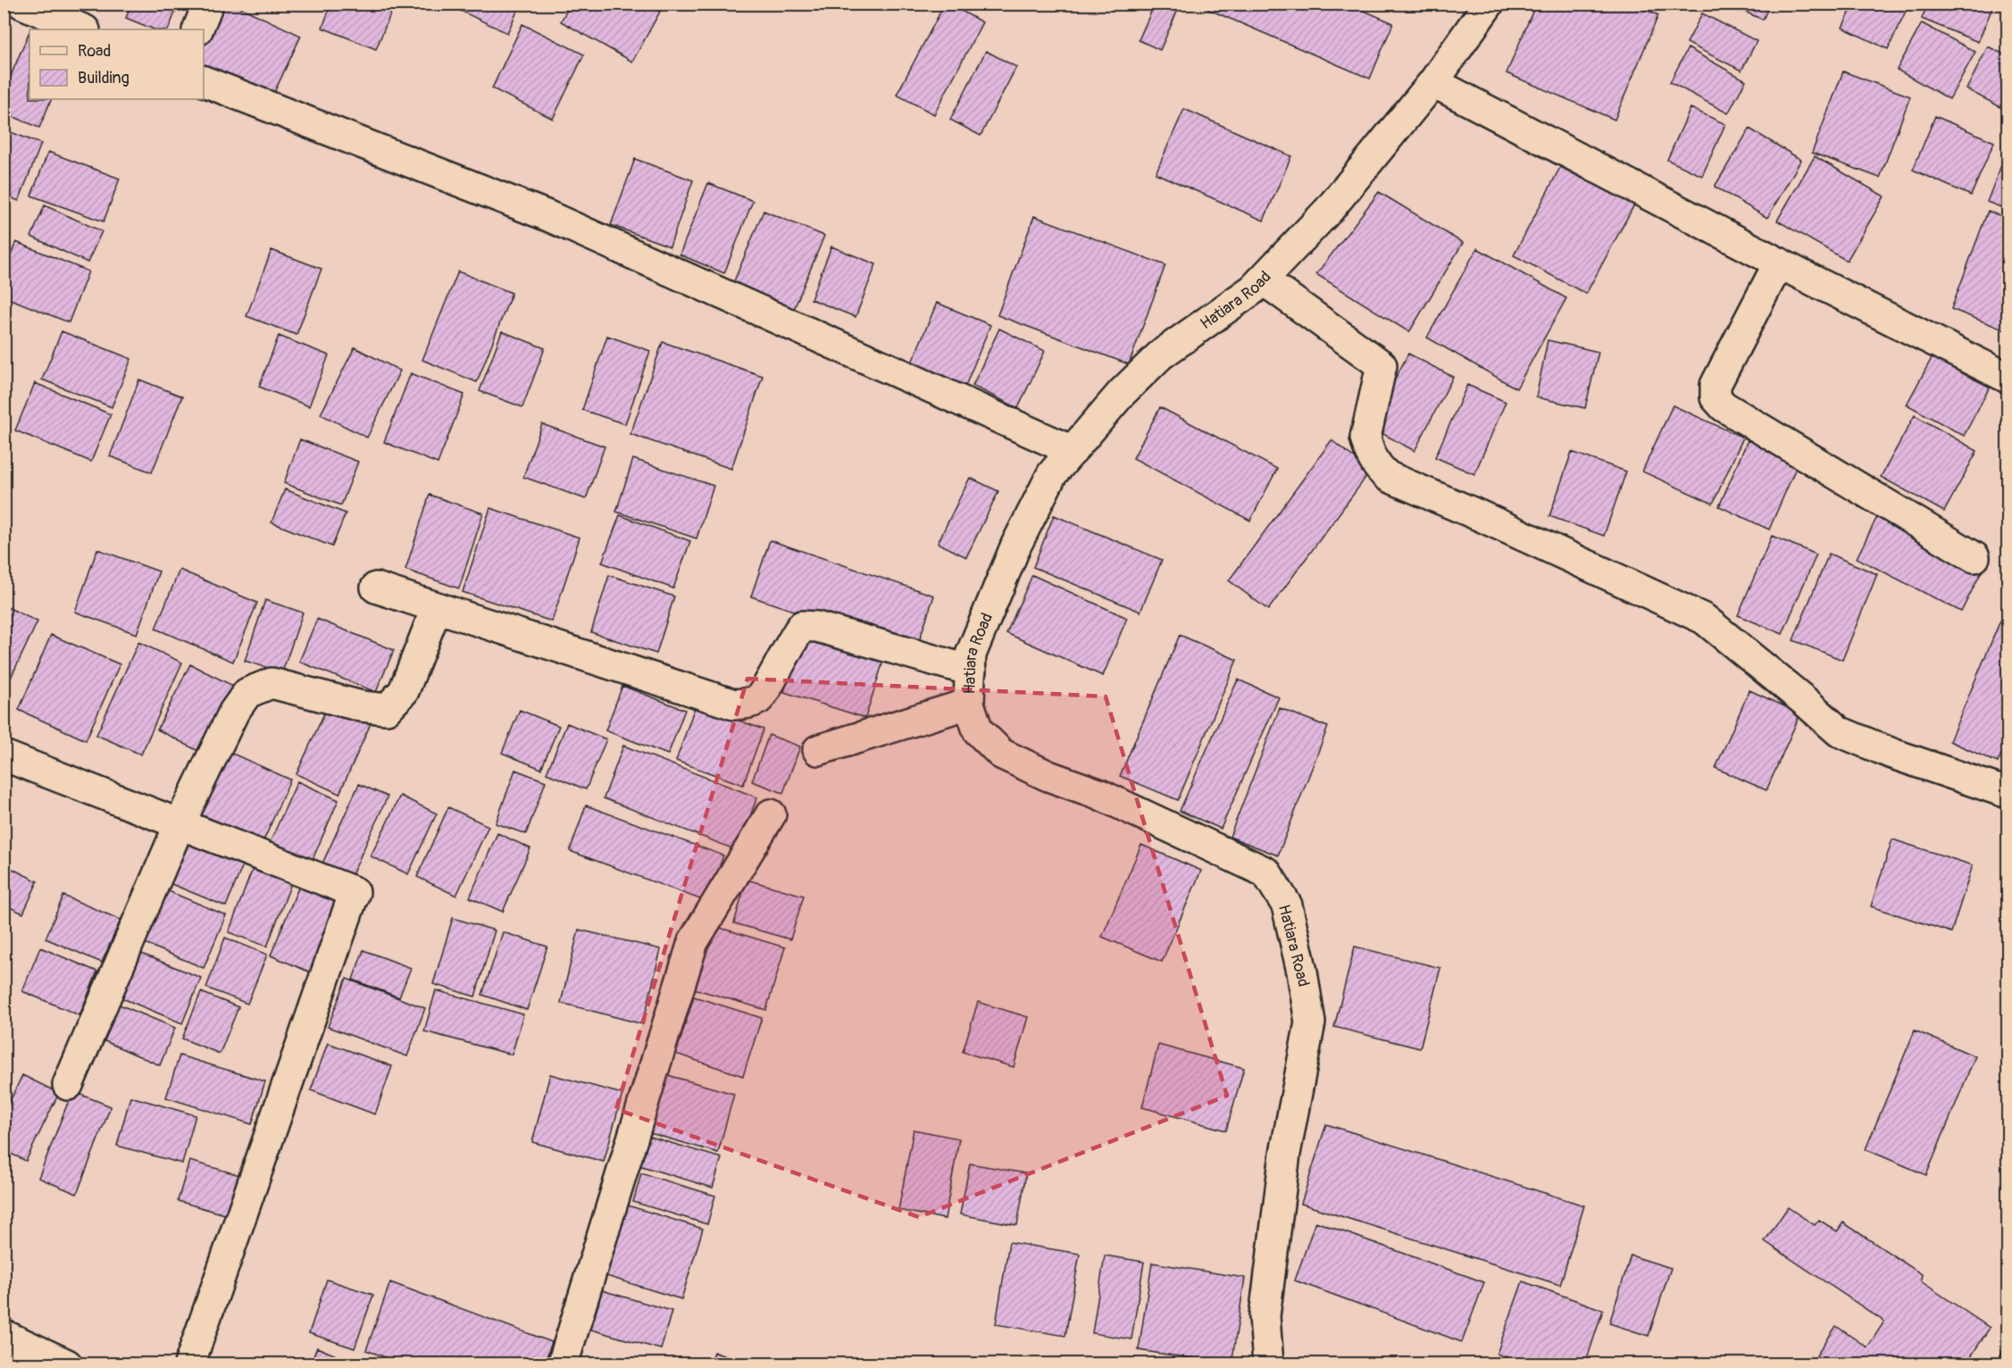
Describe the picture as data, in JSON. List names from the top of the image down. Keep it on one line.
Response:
{"streets":{"street":["Hatiara Road"]},"legend":["Road","Building"]}
